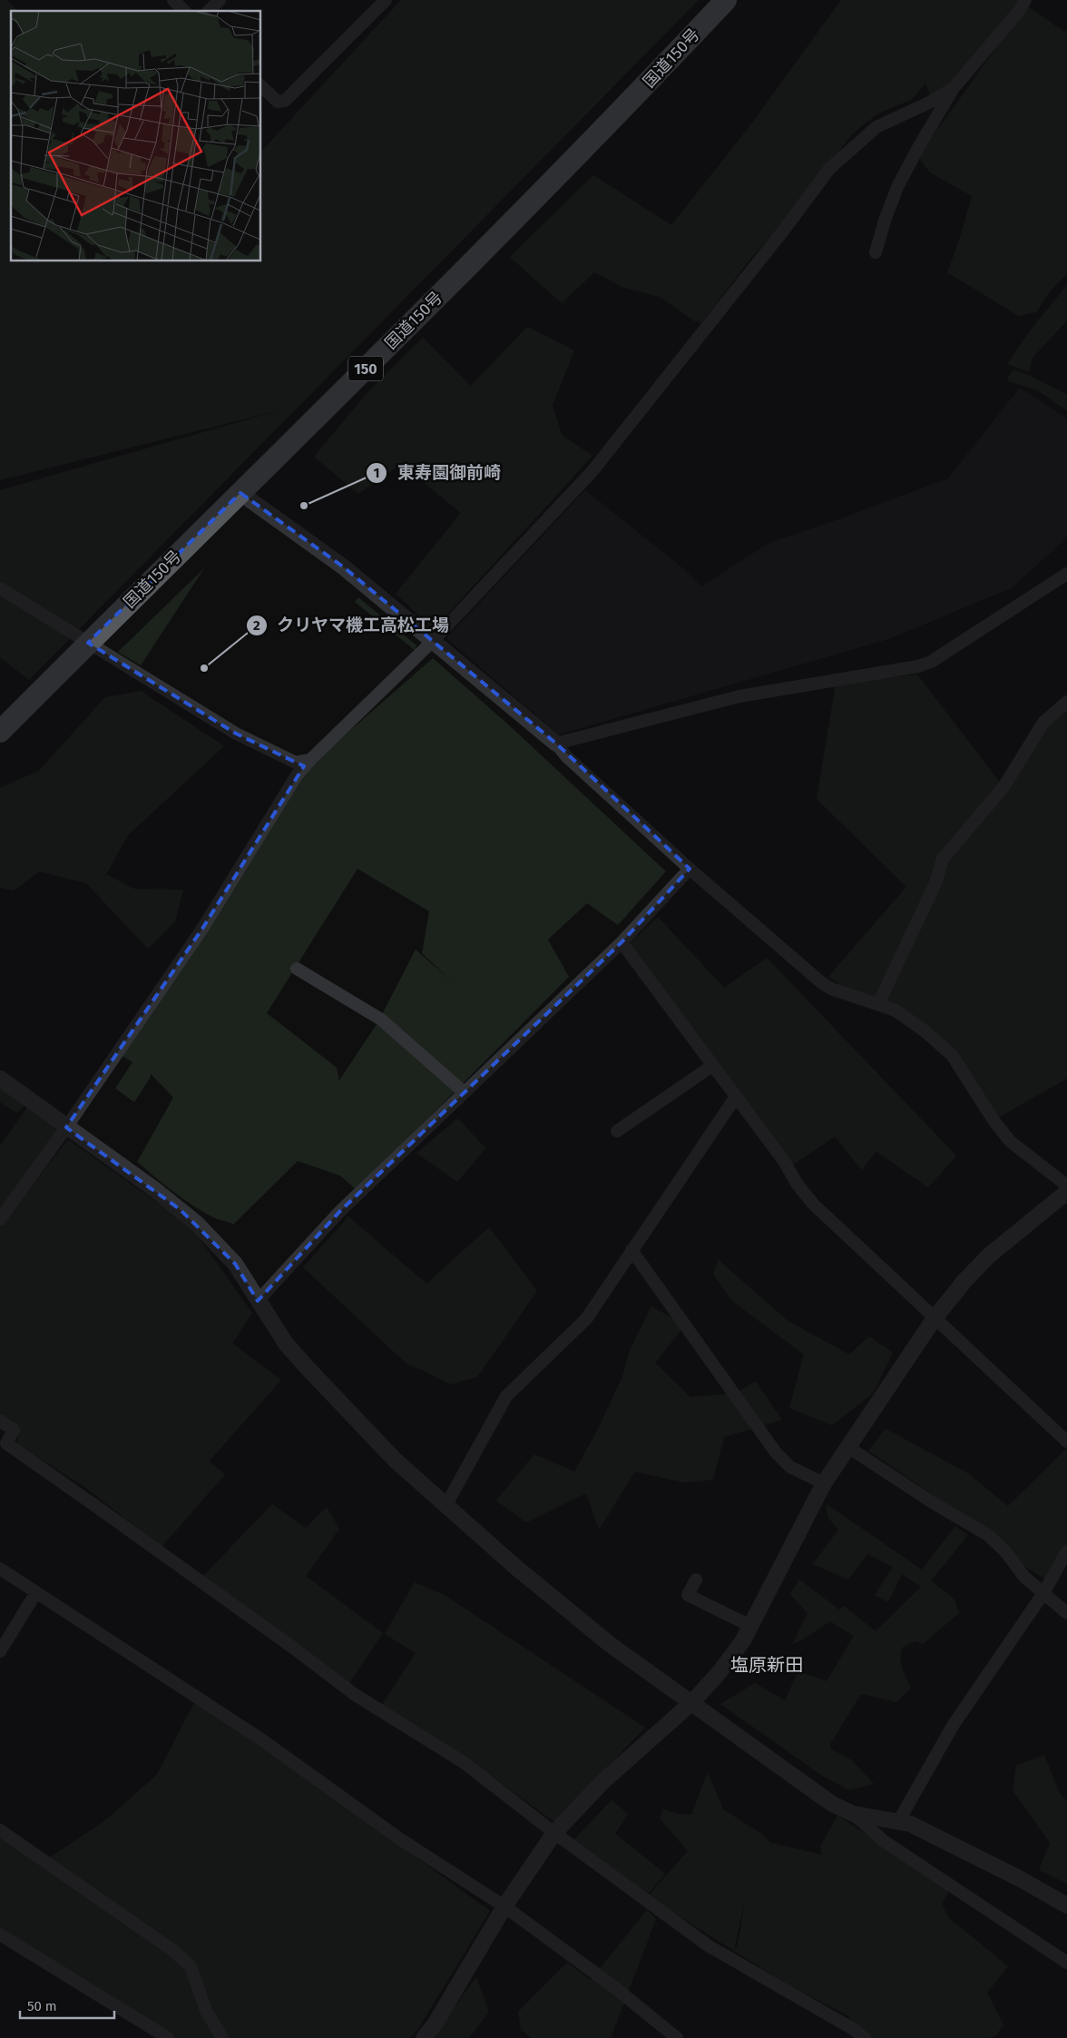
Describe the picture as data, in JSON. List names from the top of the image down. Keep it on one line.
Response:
{"streets":{"highway":["国道150号","150"]},"districts":["塩原新田"],"places":["東寿園御前崎","クリヤマ機工高松工場"],"scale_bar":"50 m"}
